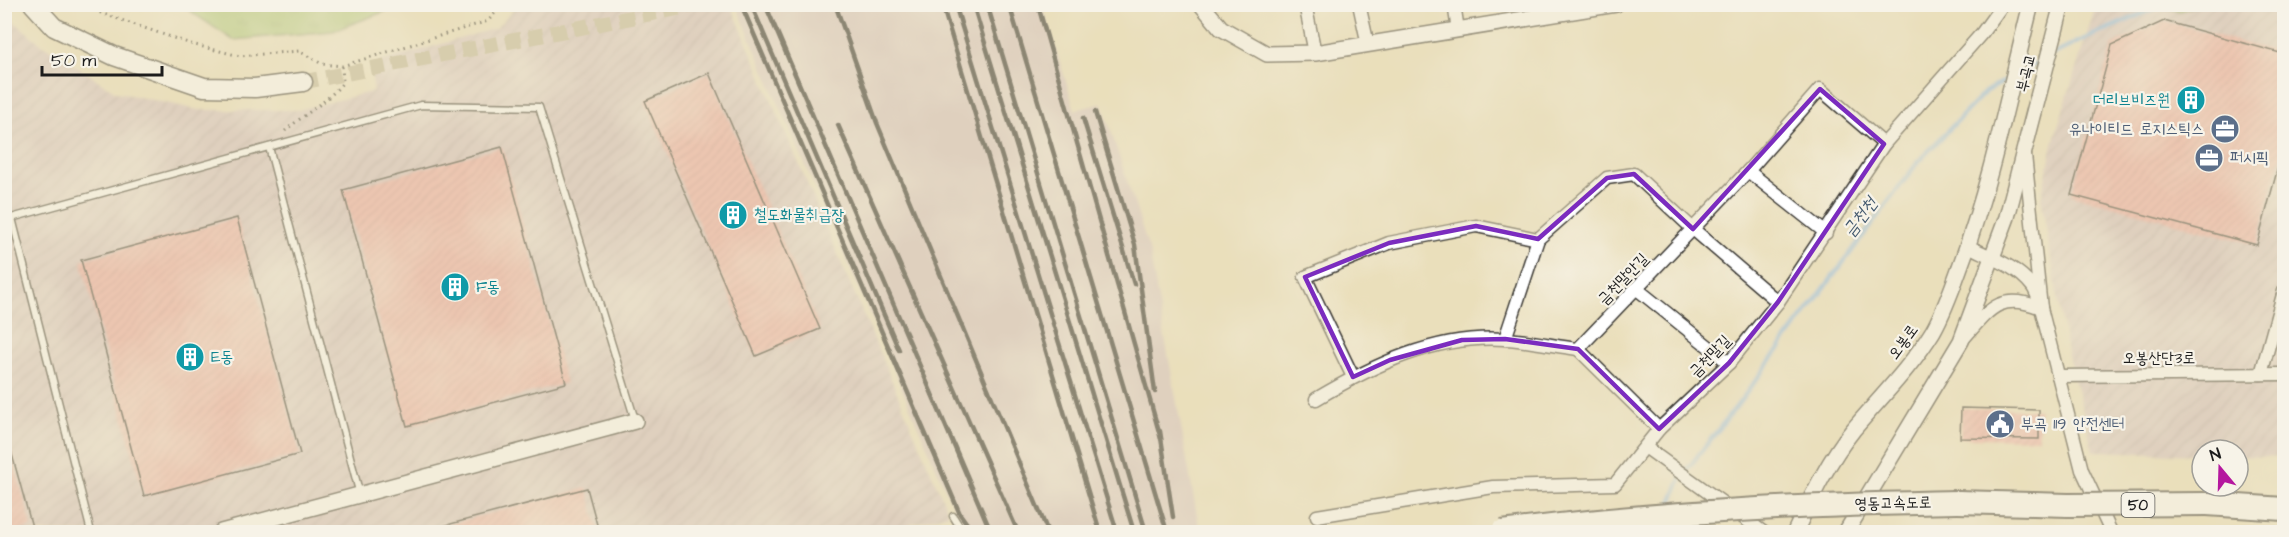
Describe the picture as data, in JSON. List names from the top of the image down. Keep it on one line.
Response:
{"streets":{"highway":["영동고속도로","50"],"street":["부곡교","금천말안길","오봉로","금천말길","오봉산단3로"]},"crossings":[["부곡교","오봉로"],["금천말안길","금천말길"]],"water":["금천천"],"places":{"building":["더리브비즈원","철도화물취급장","F동","E동"],"office":["유나이티드 로지스틱스","퍼시픽"],"public building":["부곡 119 안전센터"]},"scale_bar":"50 m","north":"top"}
